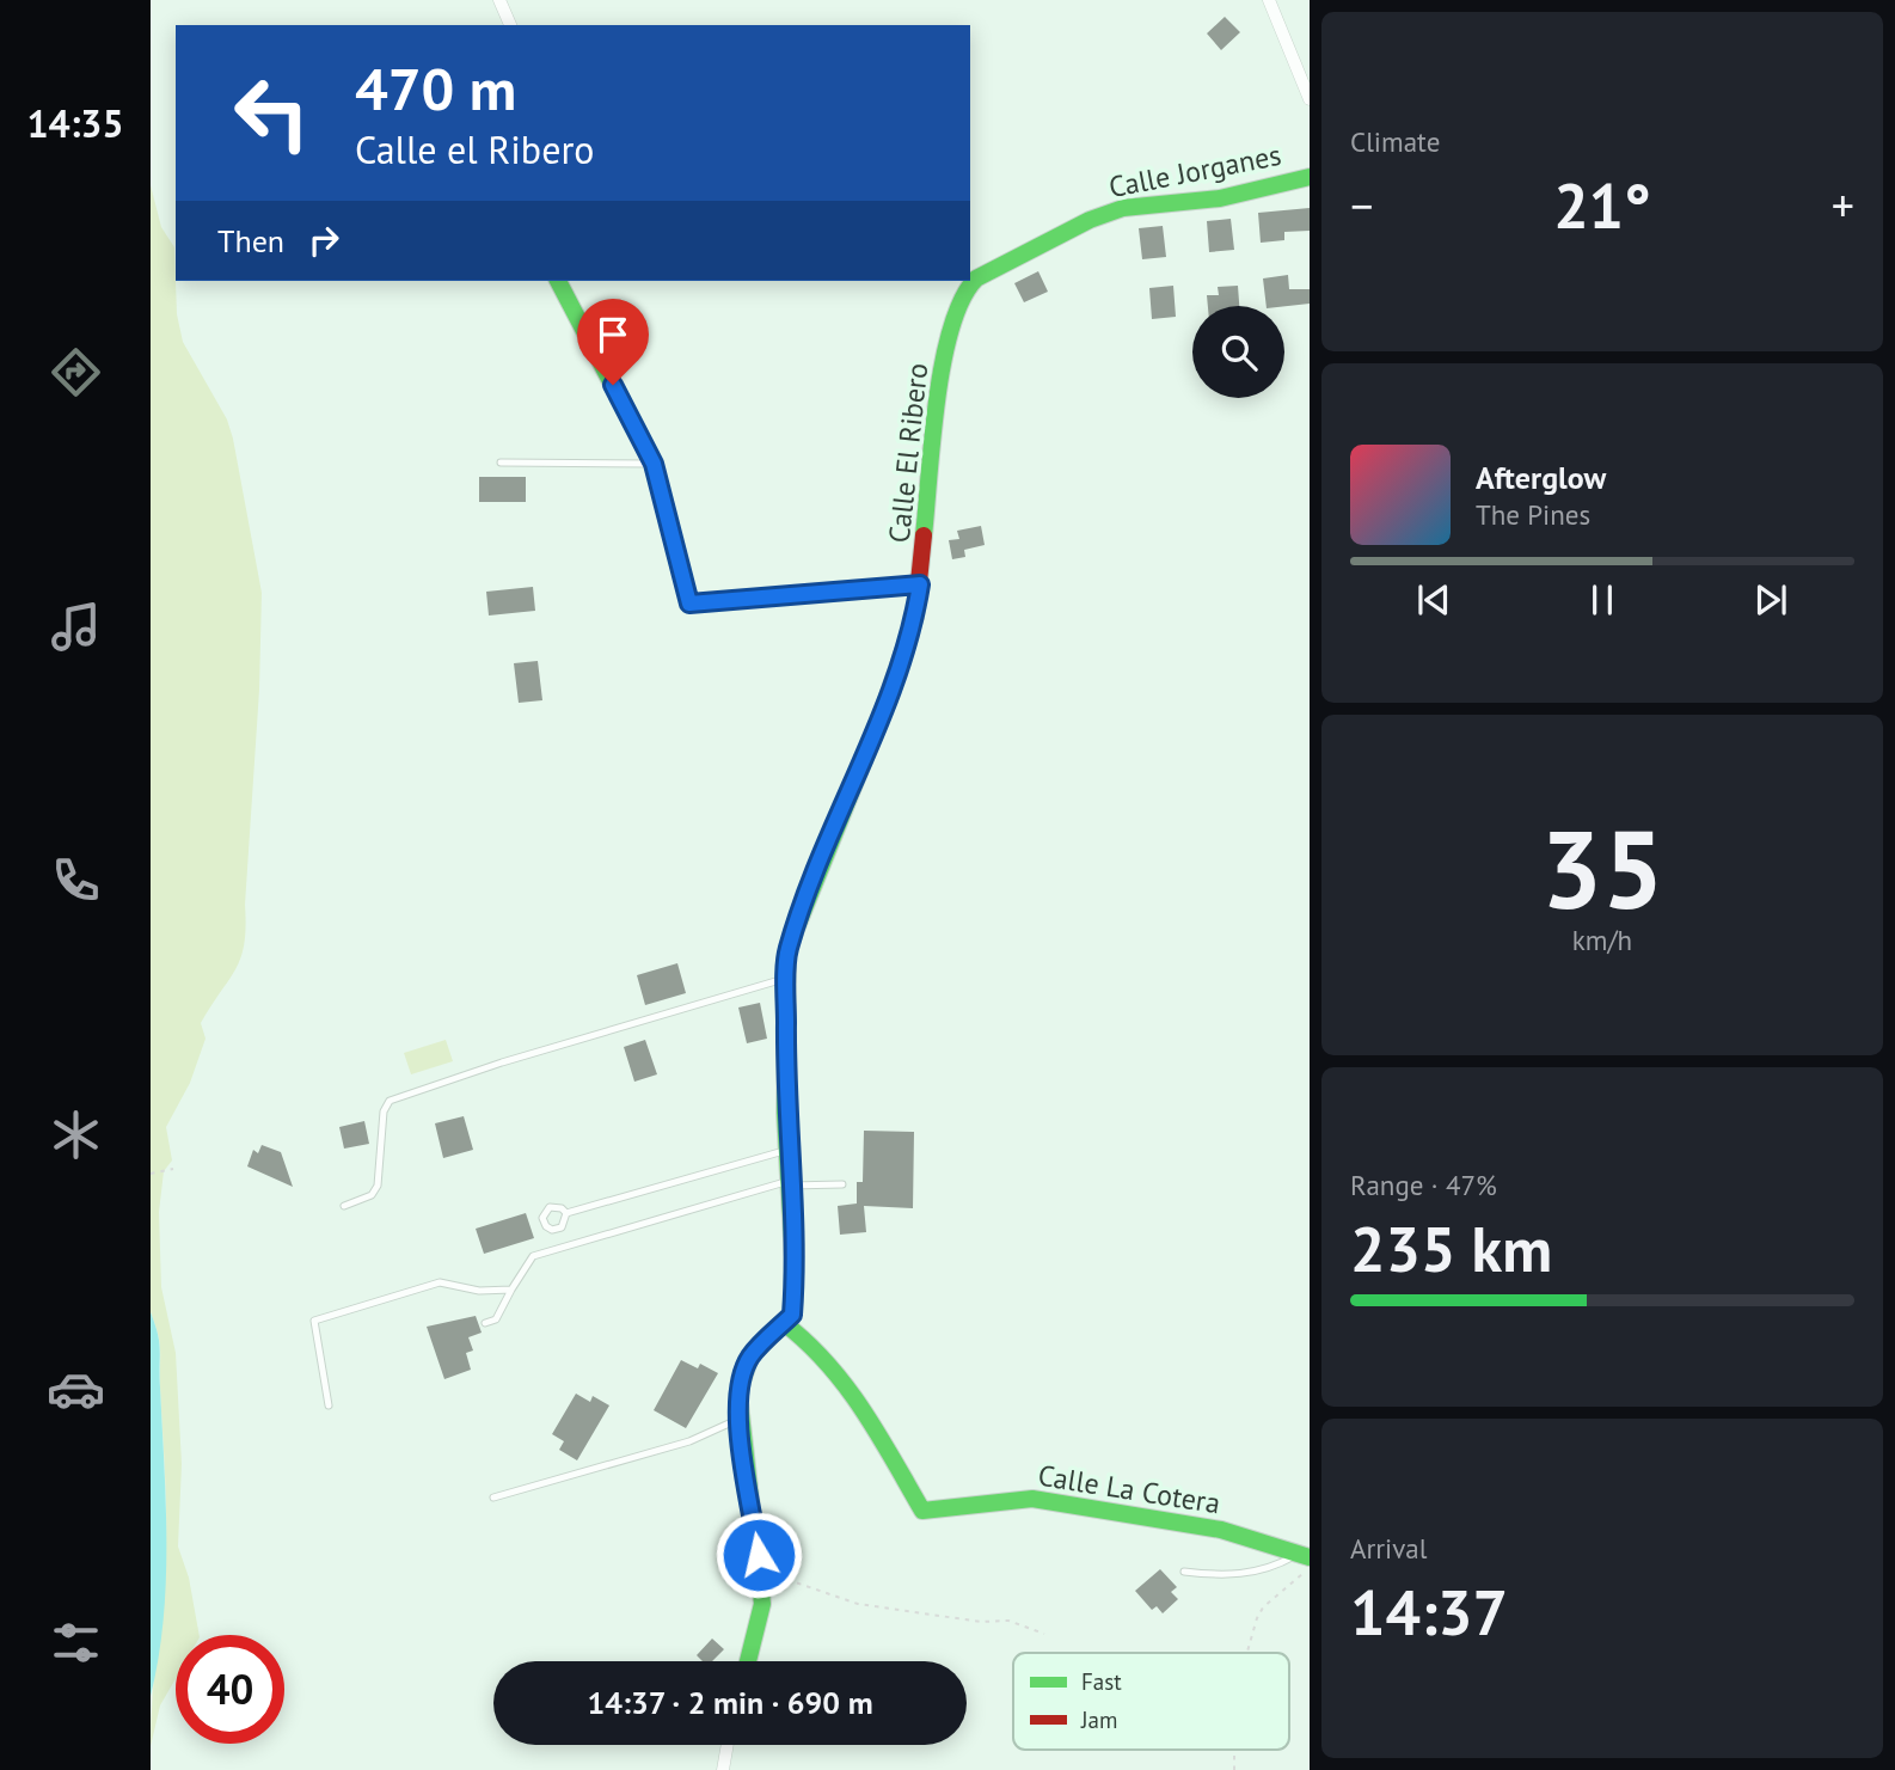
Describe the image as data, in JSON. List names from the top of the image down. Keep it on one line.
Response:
{"streets":{"street":["Calle Jorganes","Calle El Ribero","Calle La Cotera"]},"crossings":[["Calle Jorganes","Calle El Ribero"],["Calle El Ribero","Calle La Cotera"]],"legend":["Fast","Jam"],"page":{"tabs":"14:35","tile":["Climate",["35","km/h"],["Range · 47%","235 km"],["Arrival","14:37"]],"turn":["470 m","Calle el Ribero"],"heat":["−","21°","+"],"then":"Then","song":["Afterglow","The Pines"],"limit":"40","trip":"14:37 · 2 min · 690 m"}}
